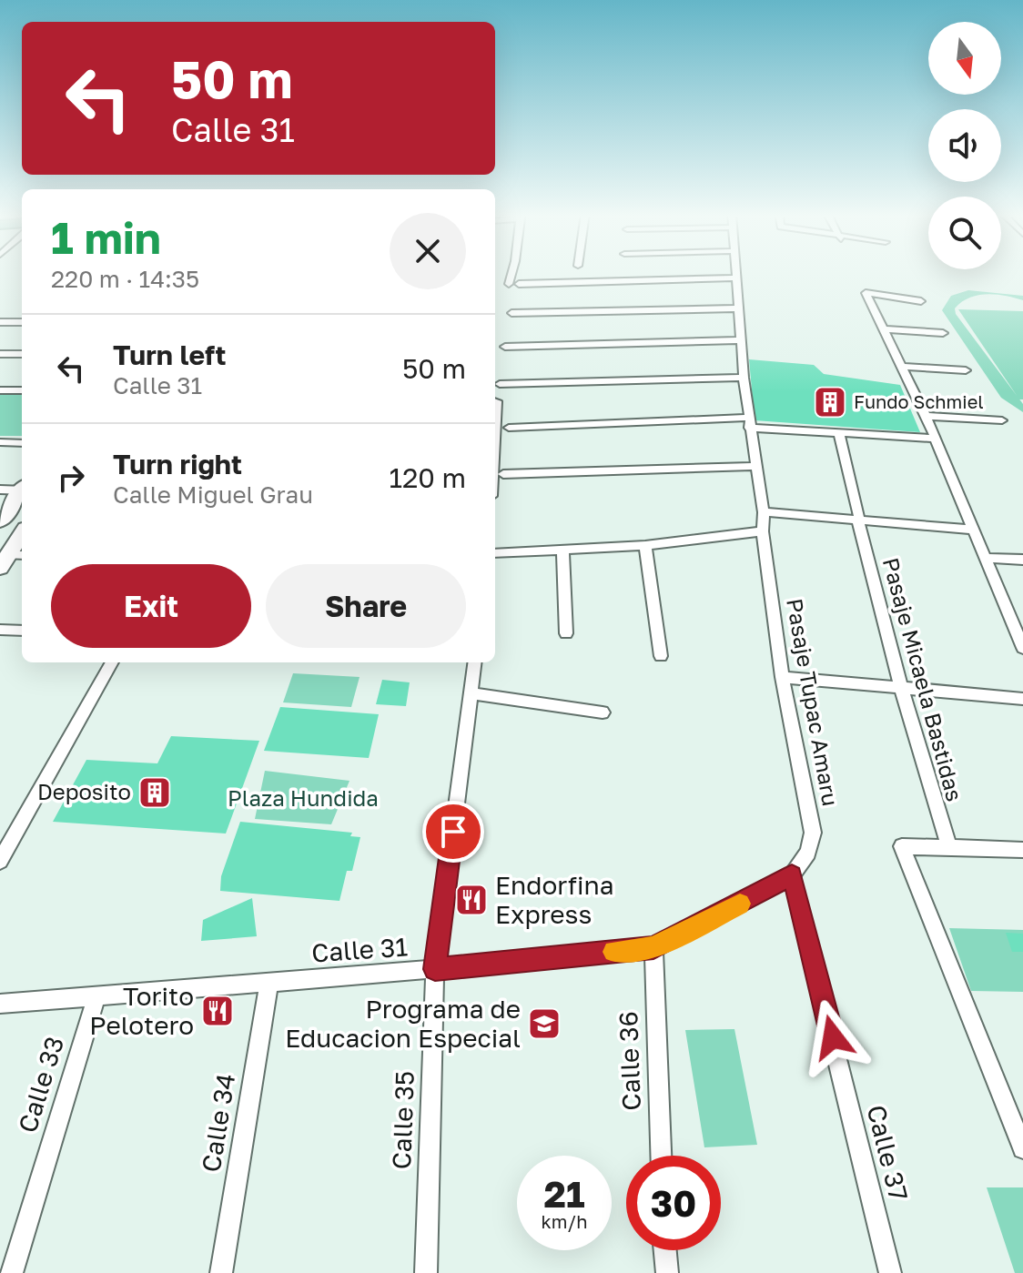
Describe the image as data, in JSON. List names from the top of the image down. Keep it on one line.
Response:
{"streets":{"street":["Pasaje Micaela Bastidas","Pasaje Tupac Amaru","Calle 31","Calle 36","Calle 33","Calle 35","Calle 34","Calle 37"]},"crossings":[["Pasaje Tupac Amaru","Calle 31"],["Pasaje Tupac Amaru","Calle 37"],["Calle 31","Calle 36"],["Calle 31","Calle 33"],["Calle 31","Calle 35"],["Calle 31","Calle 34"],["Calle 31","Calle 37"]],"parks":["Plaza Hundida"],"places":{"building":["Fundo Schmiel","Deposito"],"restaurant":["Endorfina Express","Torito Pelotero"],"school or university":["Programa de Educacion Especial"]},"north":"bottom","page":{"turn":["50 m","Calle 31"],"heading":["1 min","220 m · 14:35"],"list":[{"name":"Turn left","note":"Calle 31","value":"50 m"},{"name":"Turn right","note":"Calle Miguel Grau","value":"120 m"}],"buttons":["Exit","Share"],"speed":"21 km/h","limit":"30"}}
